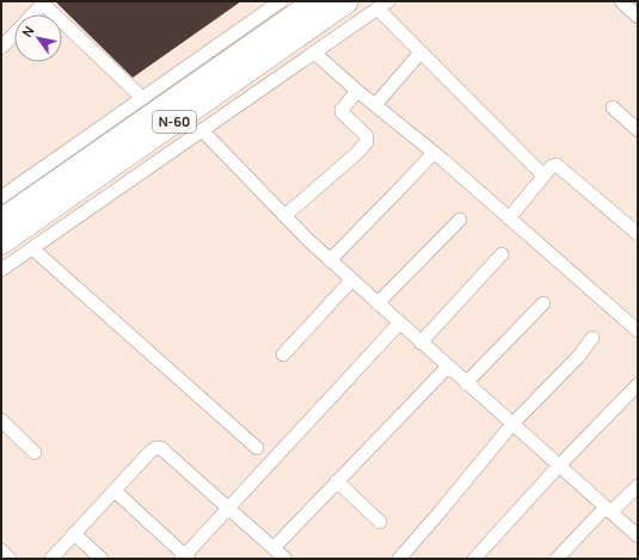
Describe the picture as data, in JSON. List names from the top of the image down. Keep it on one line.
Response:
{"streets":{"highway":["N-60"]},"north":"top left"}
